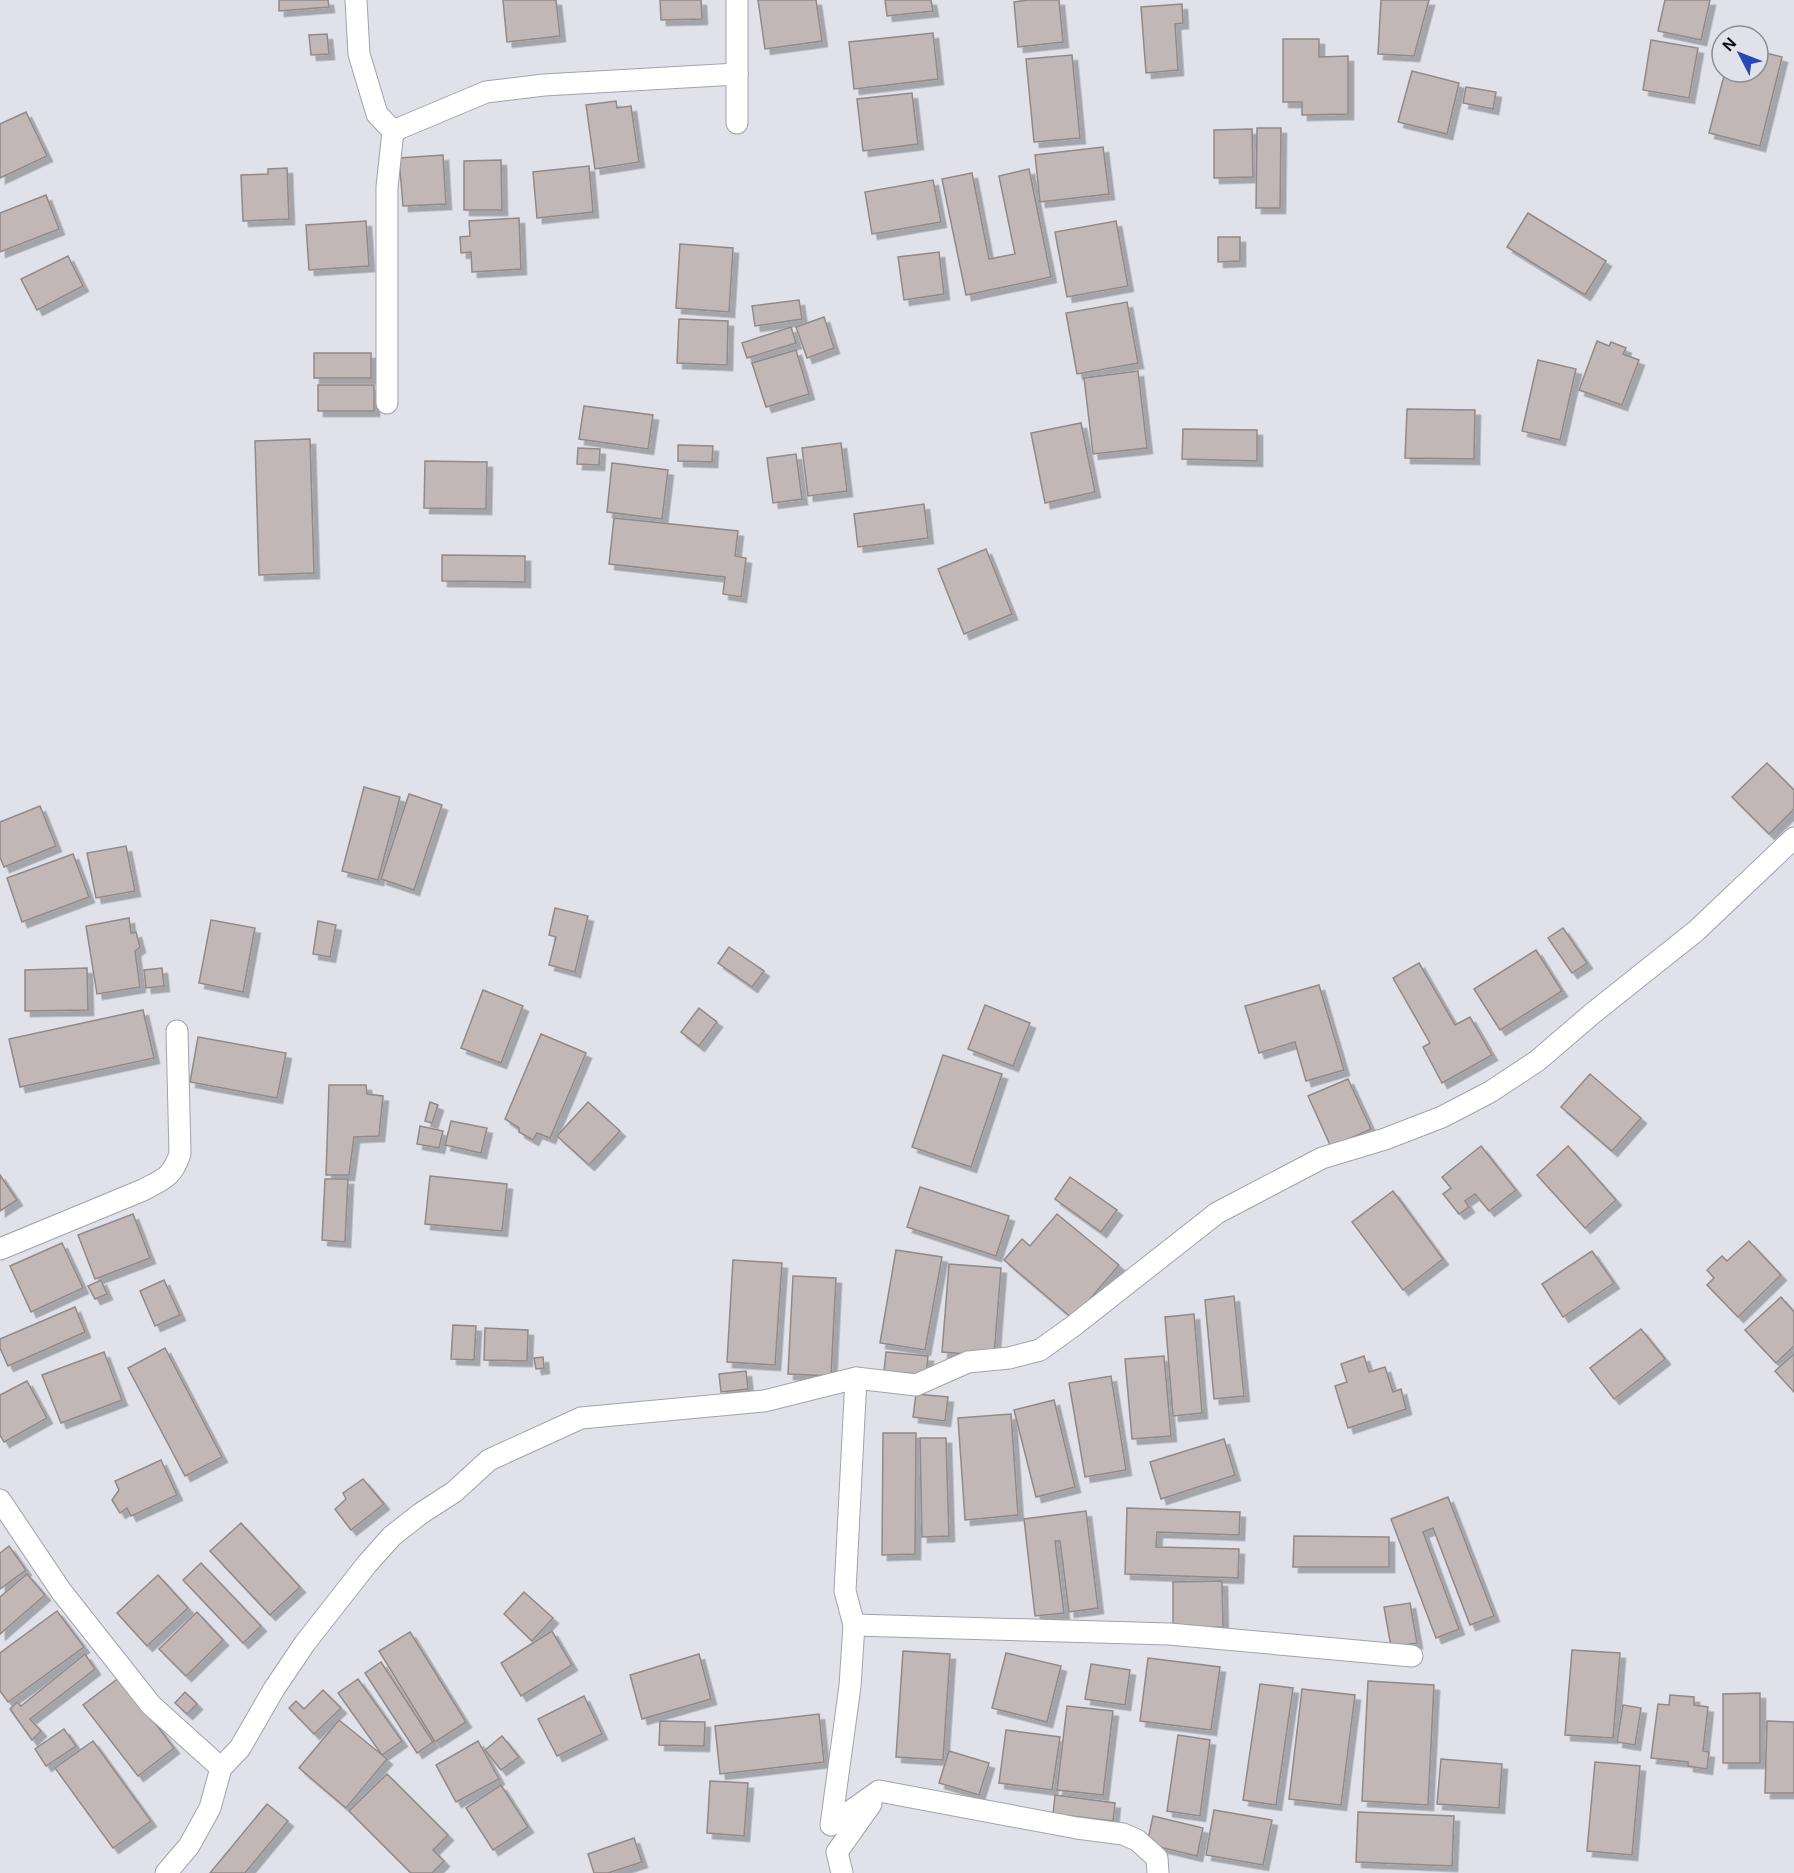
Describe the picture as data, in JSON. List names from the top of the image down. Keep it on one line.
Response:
{"north":"top left"}
